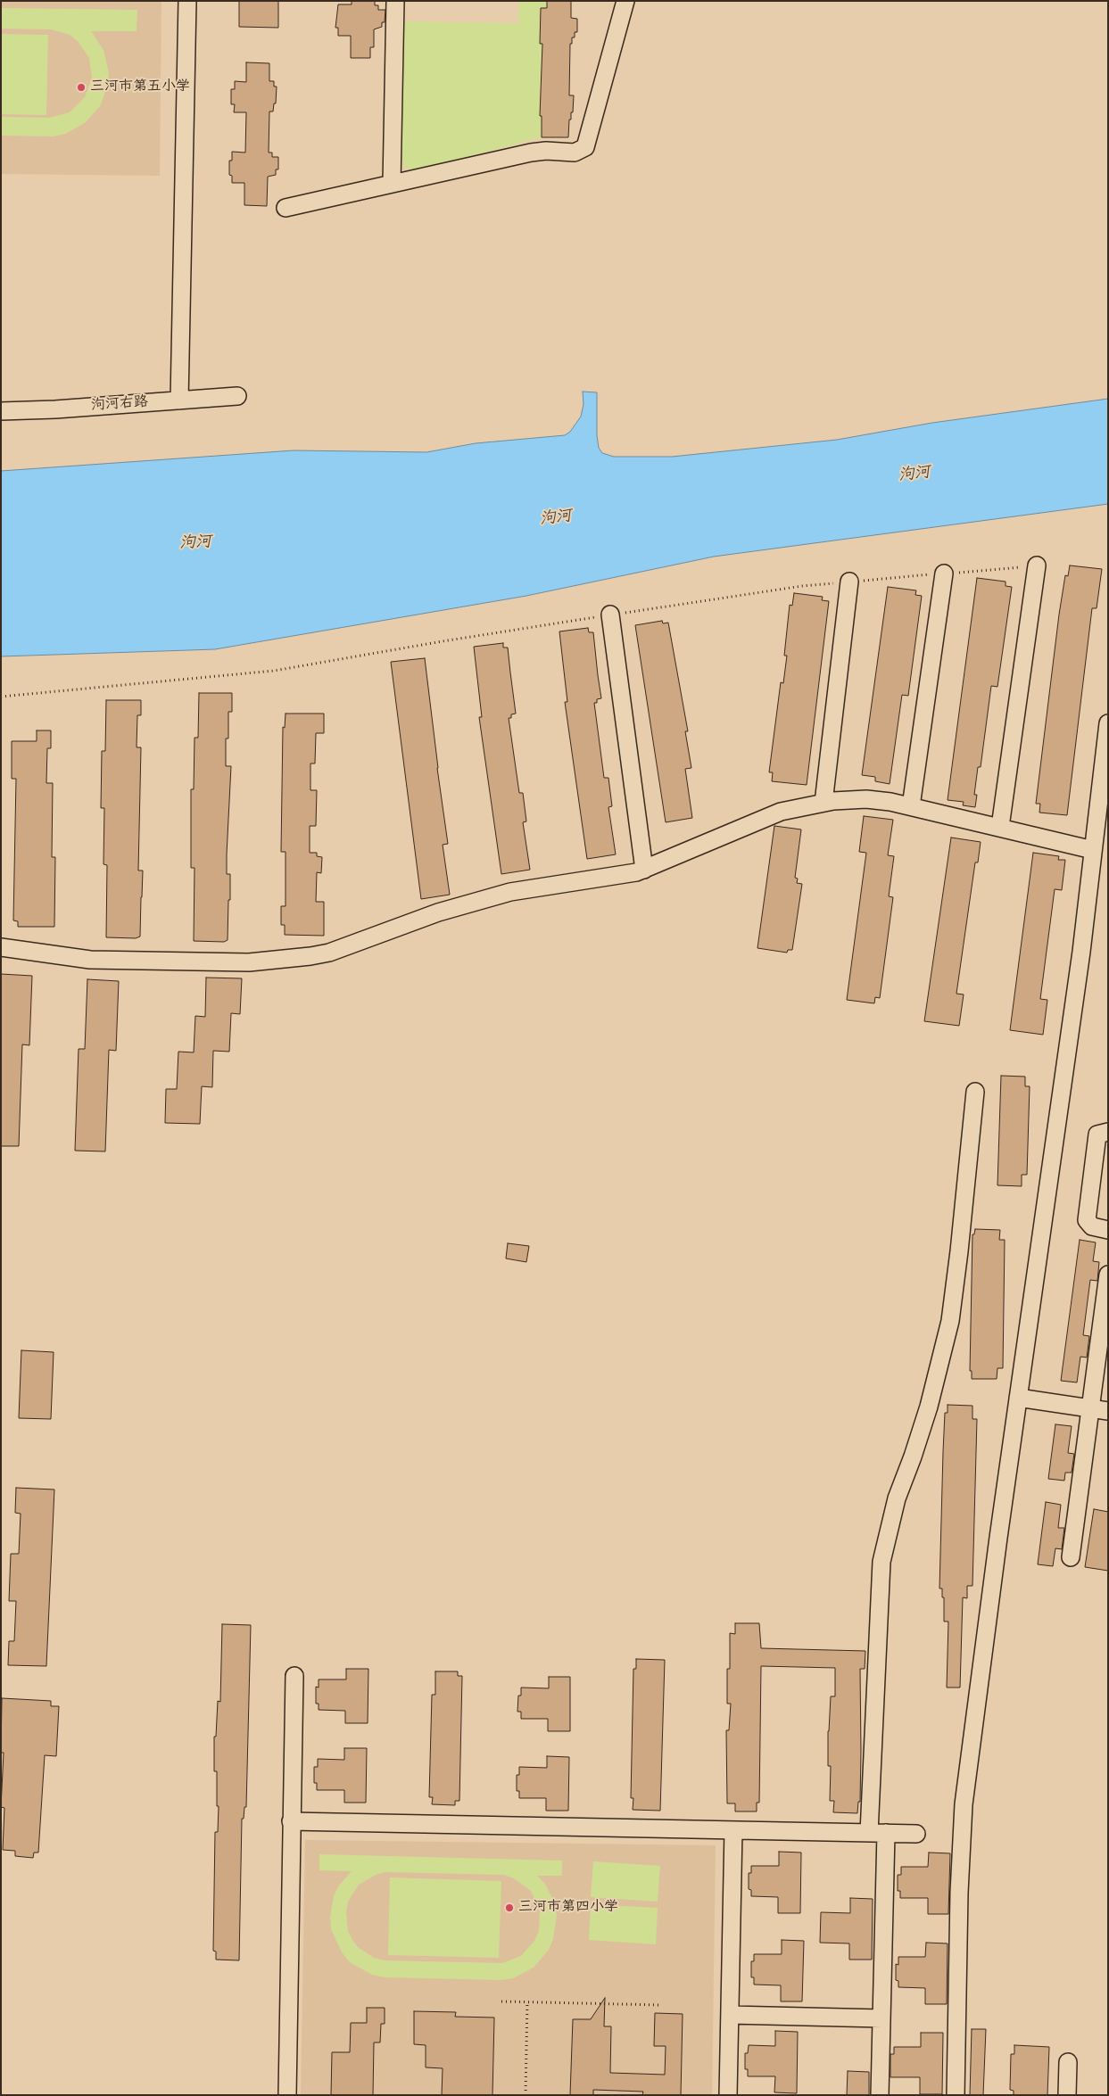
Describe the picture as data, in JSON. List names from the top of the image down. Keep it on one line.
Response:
{"streets":{"street":["泃河右路"]},"water":["泃河"],"places":["三河市第五小学","三河市第四小学"]}
